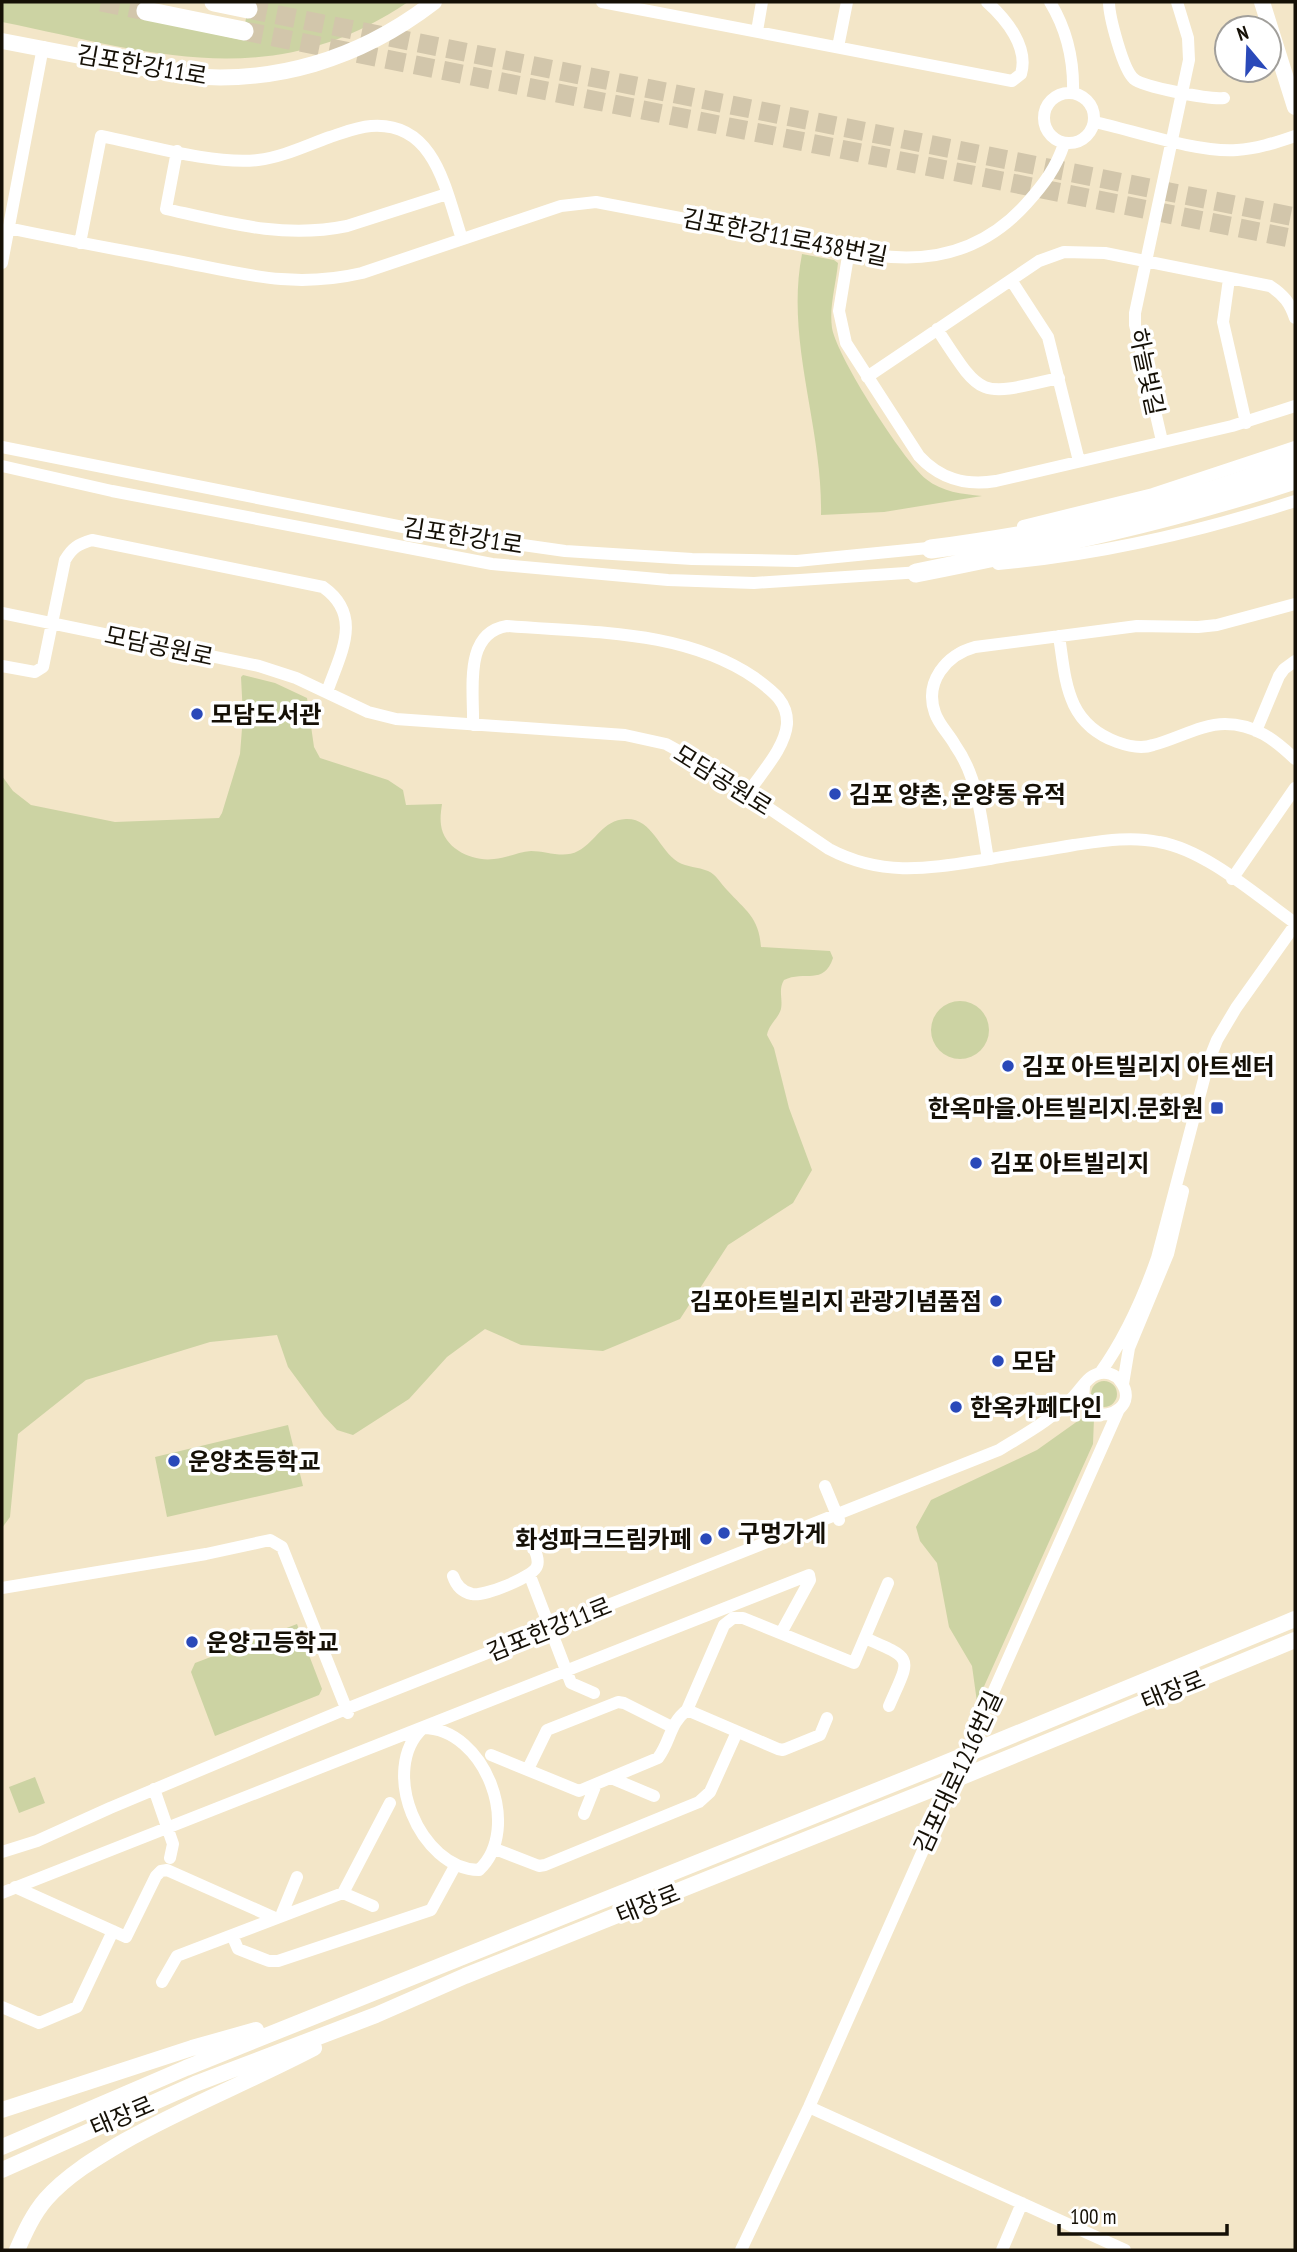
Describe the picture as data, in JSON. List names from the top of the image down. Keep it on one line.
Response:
{"streets":{"main road":["김포한강11로","태장로"],"street":["김포한강11로438번길","하늘빛길","김포한강1로","모담공원로","김포대로1216번길"]},"crossings":[["김포한강11로","김포대로1216번길"],["김포한강11로438번길","하늘빛길"]],"places":{"other":["모담도서관","김포 양촌, 운양동 유적","김포 아트빌리지 아트센터","김포 아트빌리지","김포아트빌리지 관광기념품점","모담","한옥카페다인","운양초등학교","구멍가게","화성파크드림카페","운양고등학교"],"transit":["한옥마을.아트빌리지.문화원"]},"scale_bar":"100 m","north":"top"}
